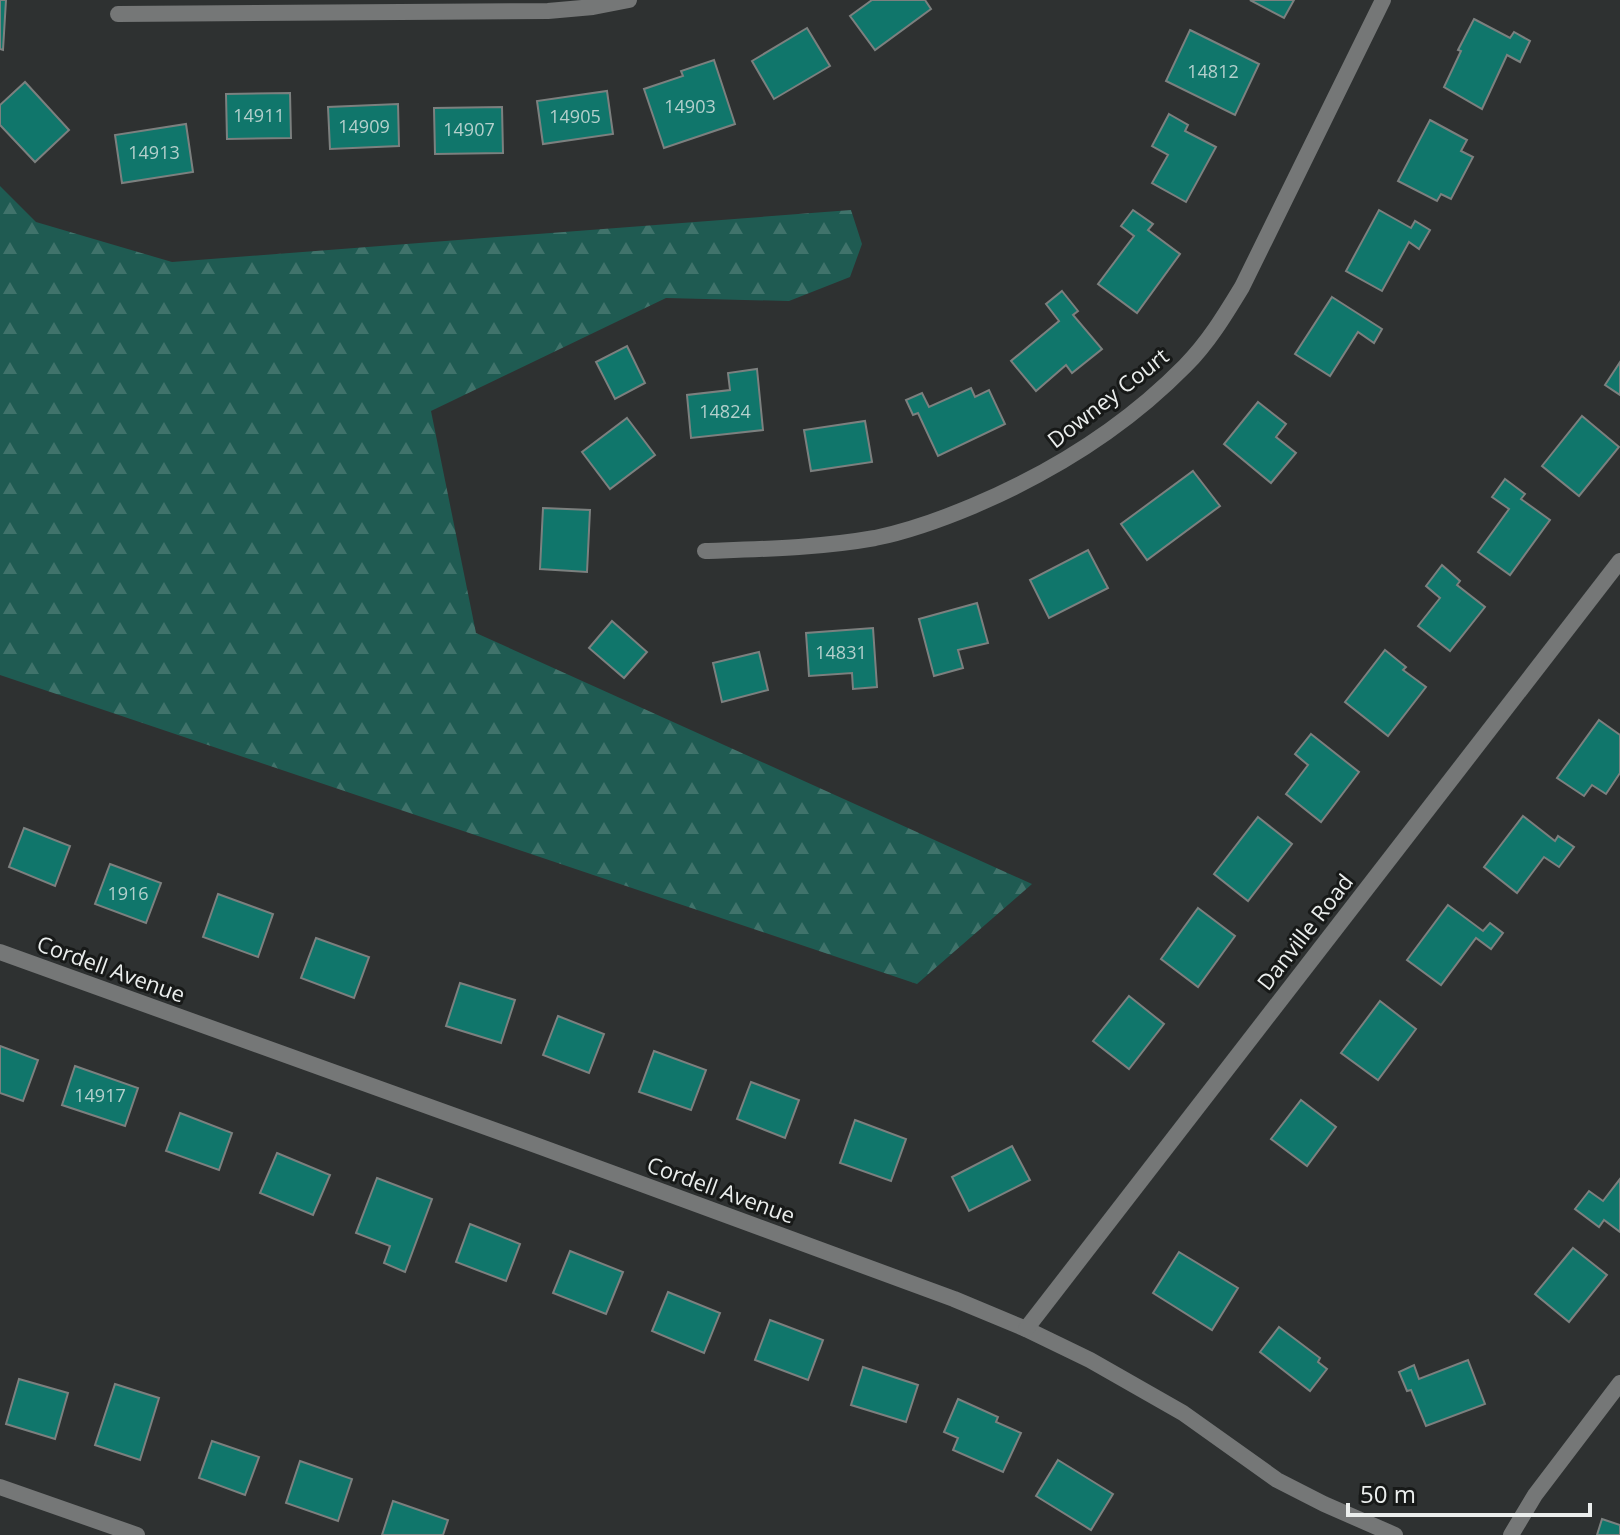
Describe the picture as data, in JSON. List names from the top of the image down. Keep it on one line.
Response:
{"streets":{"street":["Downey Court","Danville Road","Cordell Avenue"]},"crossings":[["Danville Road","Cordell Avenue"]],"house_numbers":["14812","14903","14911","14905","14909","14907","14913","14824","14831","1916","14917"],"scale_bar":"50 m"}
